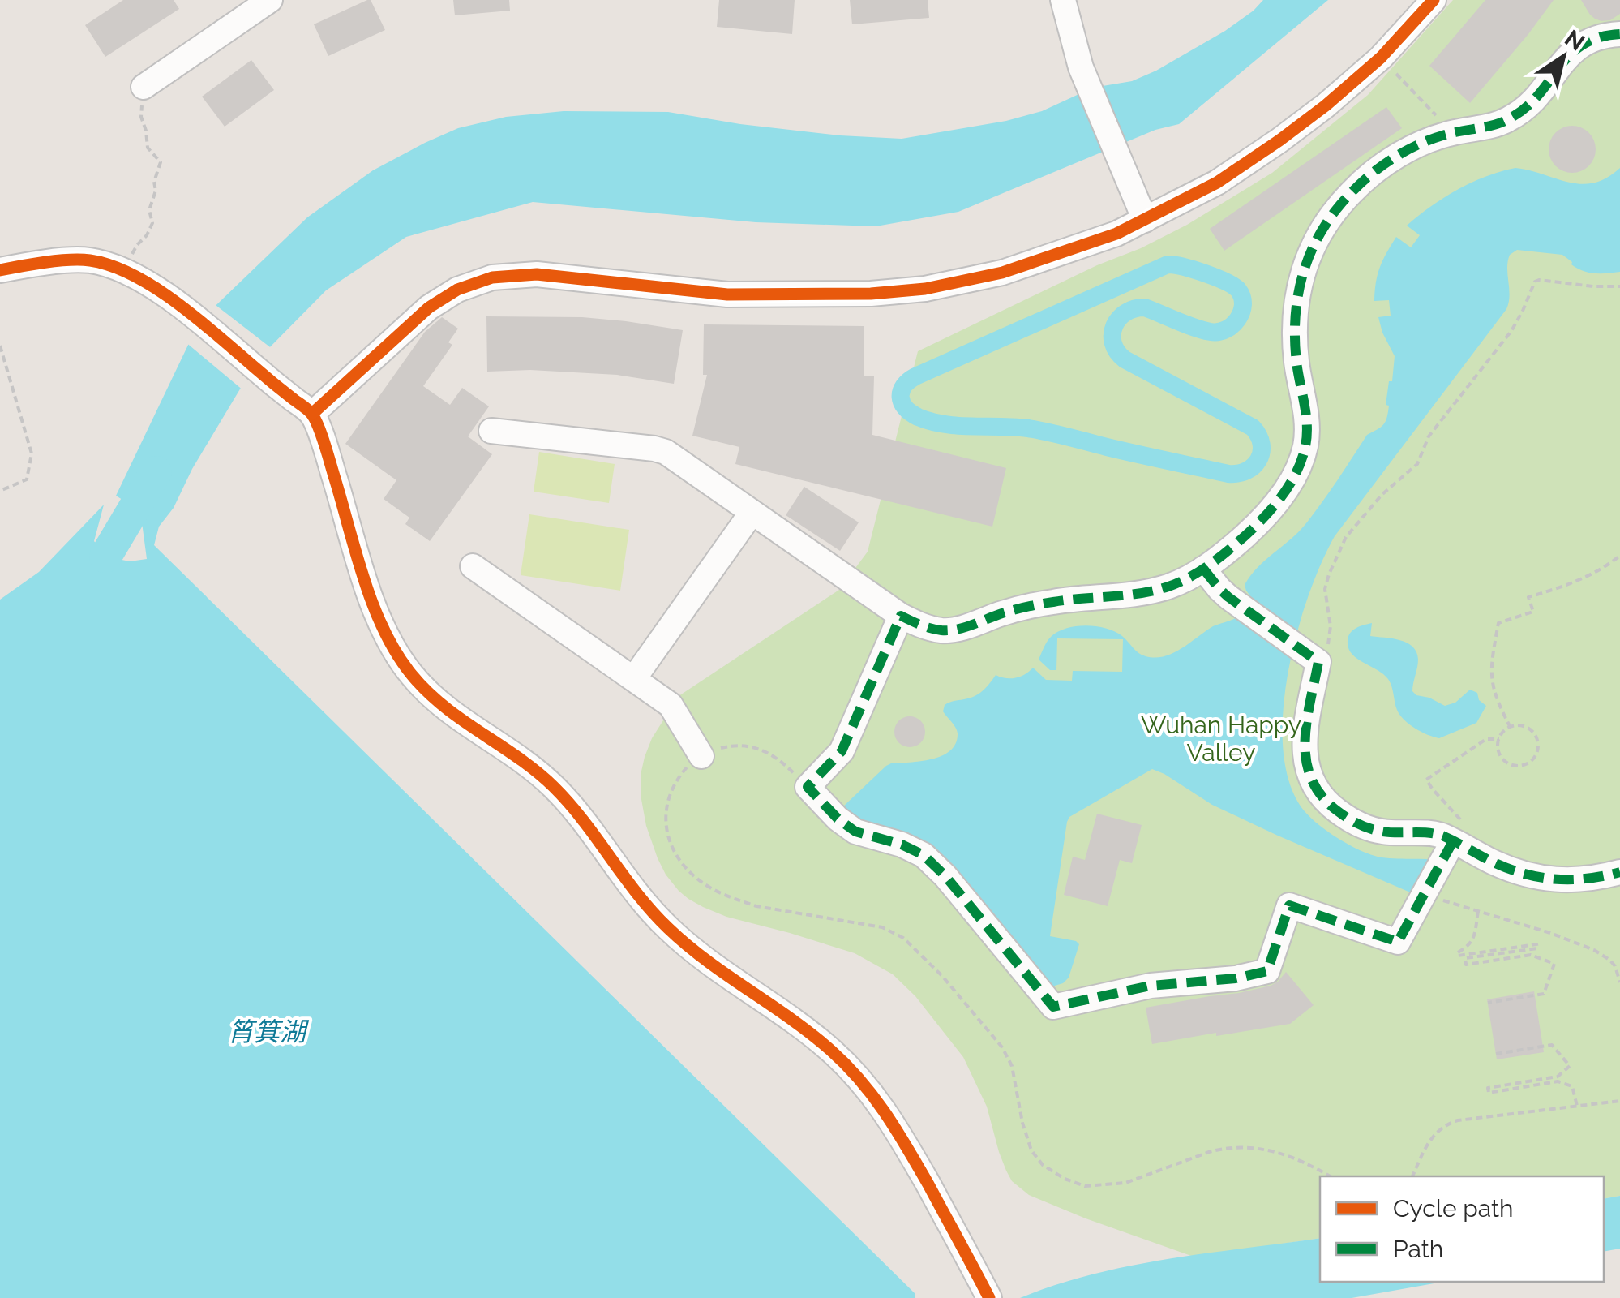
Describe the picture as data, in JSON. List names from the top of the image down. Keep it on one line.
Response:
{"water":["筲箕湖"],"parks":["Wuhan Happy Valley"],"legend":["Cycle path","Path"],"north":"top right"}
